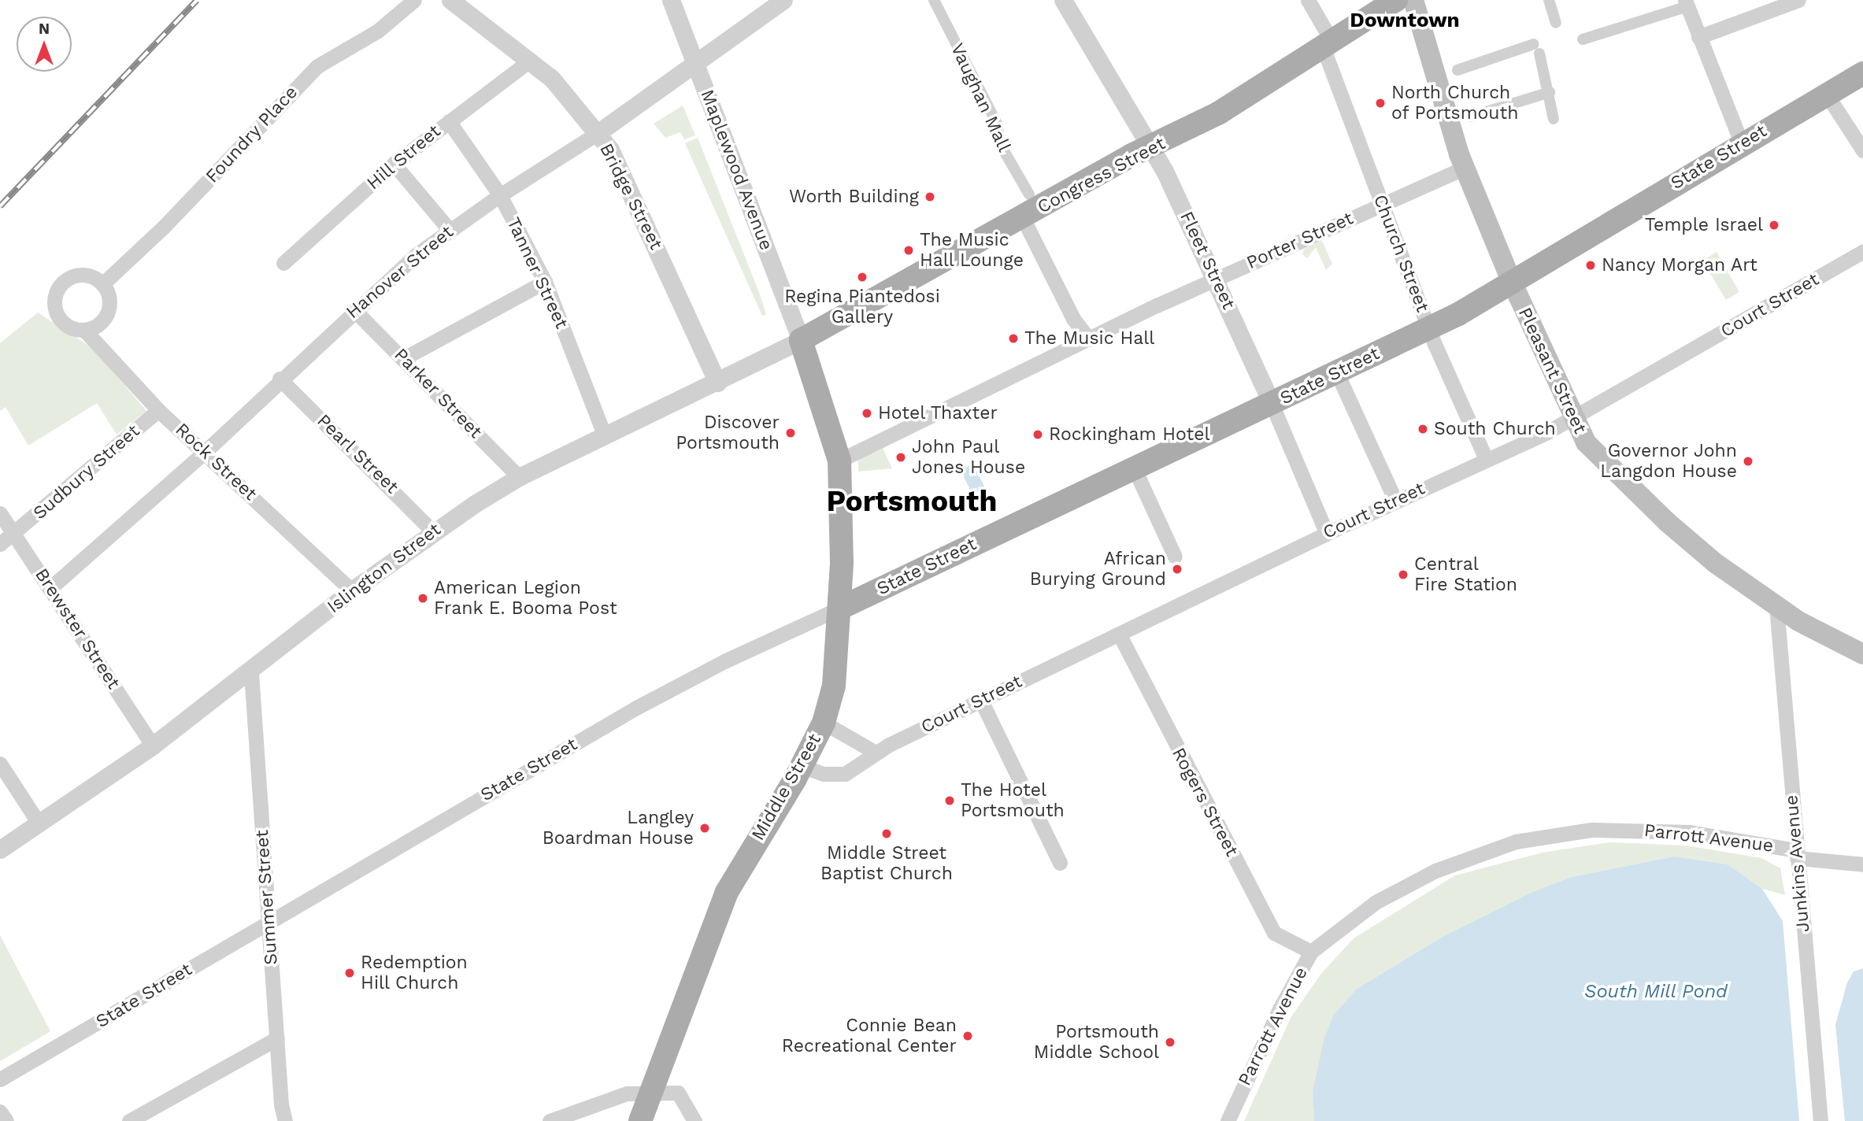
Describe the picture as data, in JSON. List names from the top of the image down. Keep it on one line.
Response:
{"streets":{"main road":["State Street","Congress Street","Pleasant Street","Middle Street"],"street":["Vaughan Mall","Foundry Place","Hill Street","Maplewood Avenue","Bridge Street","Porter Street","Church Street","Fleet Street","Hanover Street","Tanner Street","Court Street","Parker Street","Pearl Street","Rock Street","Sudbury Street","Islington Street","Brewster Street","Rogers Street","Parrott Avenue","Junkins Avenue","Summer Street"]},"crossings":[["Foundry Place","Rock Street"],["Hill Street","Bridge Street"],["Hill Street","Tanner Street"],["State Street","Church Street"],["State Street","Fleet Street"],["State Street","Pleasant Street"],["State Street","Middle Street"],["State Street","Summer Street"],["Maplewood Avenue","Congress Street"],["Maplewood Avenue","Hanover Street"],["Maplewood Avenue","Islington Street"],["Maplewood Avenue","Middle Street"],["Congress Street","Church Street"],["Congress Street","Fleet Street"],["Congress Street","Islington Street"],["Congress Street","Middle Street"],["Bridge Street","Hanover Street"],["Bridge Street","Islington Street"],["Porter Street","Church Street"],["Porter Street","Fleet Street"],["Porter Street","Pleasant Street"],["Porter Street","Middle Street"],["Church Street","Court Street"],["Fleet Street","Court Street"],["Hanover Street","Tanner Street"],["Hanover Street","Parker Street"],["Hanover Street","Pearl Street"],["Hanover Street","Rock Street"],["Hanover Street","Brewster Street"],["Tanner Street","Islington Street"],["Court Street","Pleasant Street"],["Court Street","Middle Street"],["Court Street","Rogers Street"],["Pleasant Street","Junkins Avenue"],["Parker Street","Islington Street"],["Pearl Street","Islington Street"],["Rock Street","Sudbury Street"],["Rock Street","Islington Street"],["Sudbury Street","Brewster Street"],["Islington Street","Brewster Street"],["Islington Street","Middle Street"],["Islington Street","Summer Street"],["Rogers Street","Parrott Avenue"],["Parrott Avenue","Junkins Avenue"]],"districts":["Downtown","Portsmouth"],"water":["South Mill Pond"],"places":["North Church of Portsmouth","Worth Building","Temple Israel","The Music Hall Lounge","Nancy Morgan Art","Regina Piantedosi Gallery","The Music Hall","Hotel Thaxter","South Church","Discover Portsmouth","Rockingham Hotel","John Paul Jones House","Governor John Langdon House","African Burying Ground","Central Fire Station","American Legion Frank E. Booma Post","The Hotel Portsmouth","Langley Boardman House","Middle Street Baptist Church","Redemption Hill Church","Connie Bean Recreational Center","Portsmouth Middle School"],"north":"top"}
